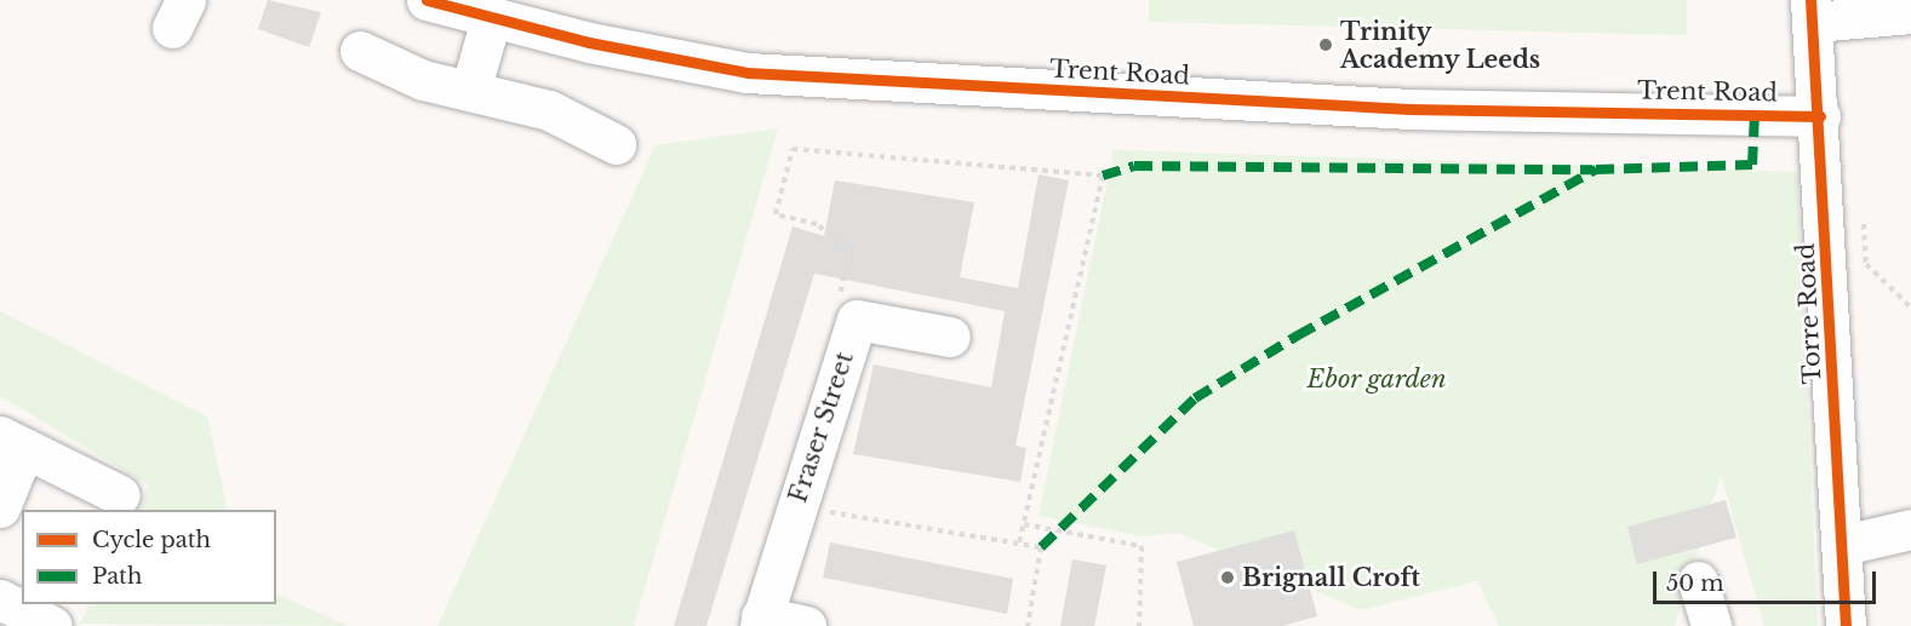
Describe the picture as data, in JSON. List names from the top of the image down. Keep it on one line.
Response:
{"streets":{"street":["Trent Road","Torre Road","Fraser Street"]},"crossings":[["Trent Road","Torre Road"]],"parks":["Ebor garden"],"places":["Trinity Academy Leeds","Brignall Croft"],"legend":["Cycle path","Path"],"scale_bar":"50 m"}
